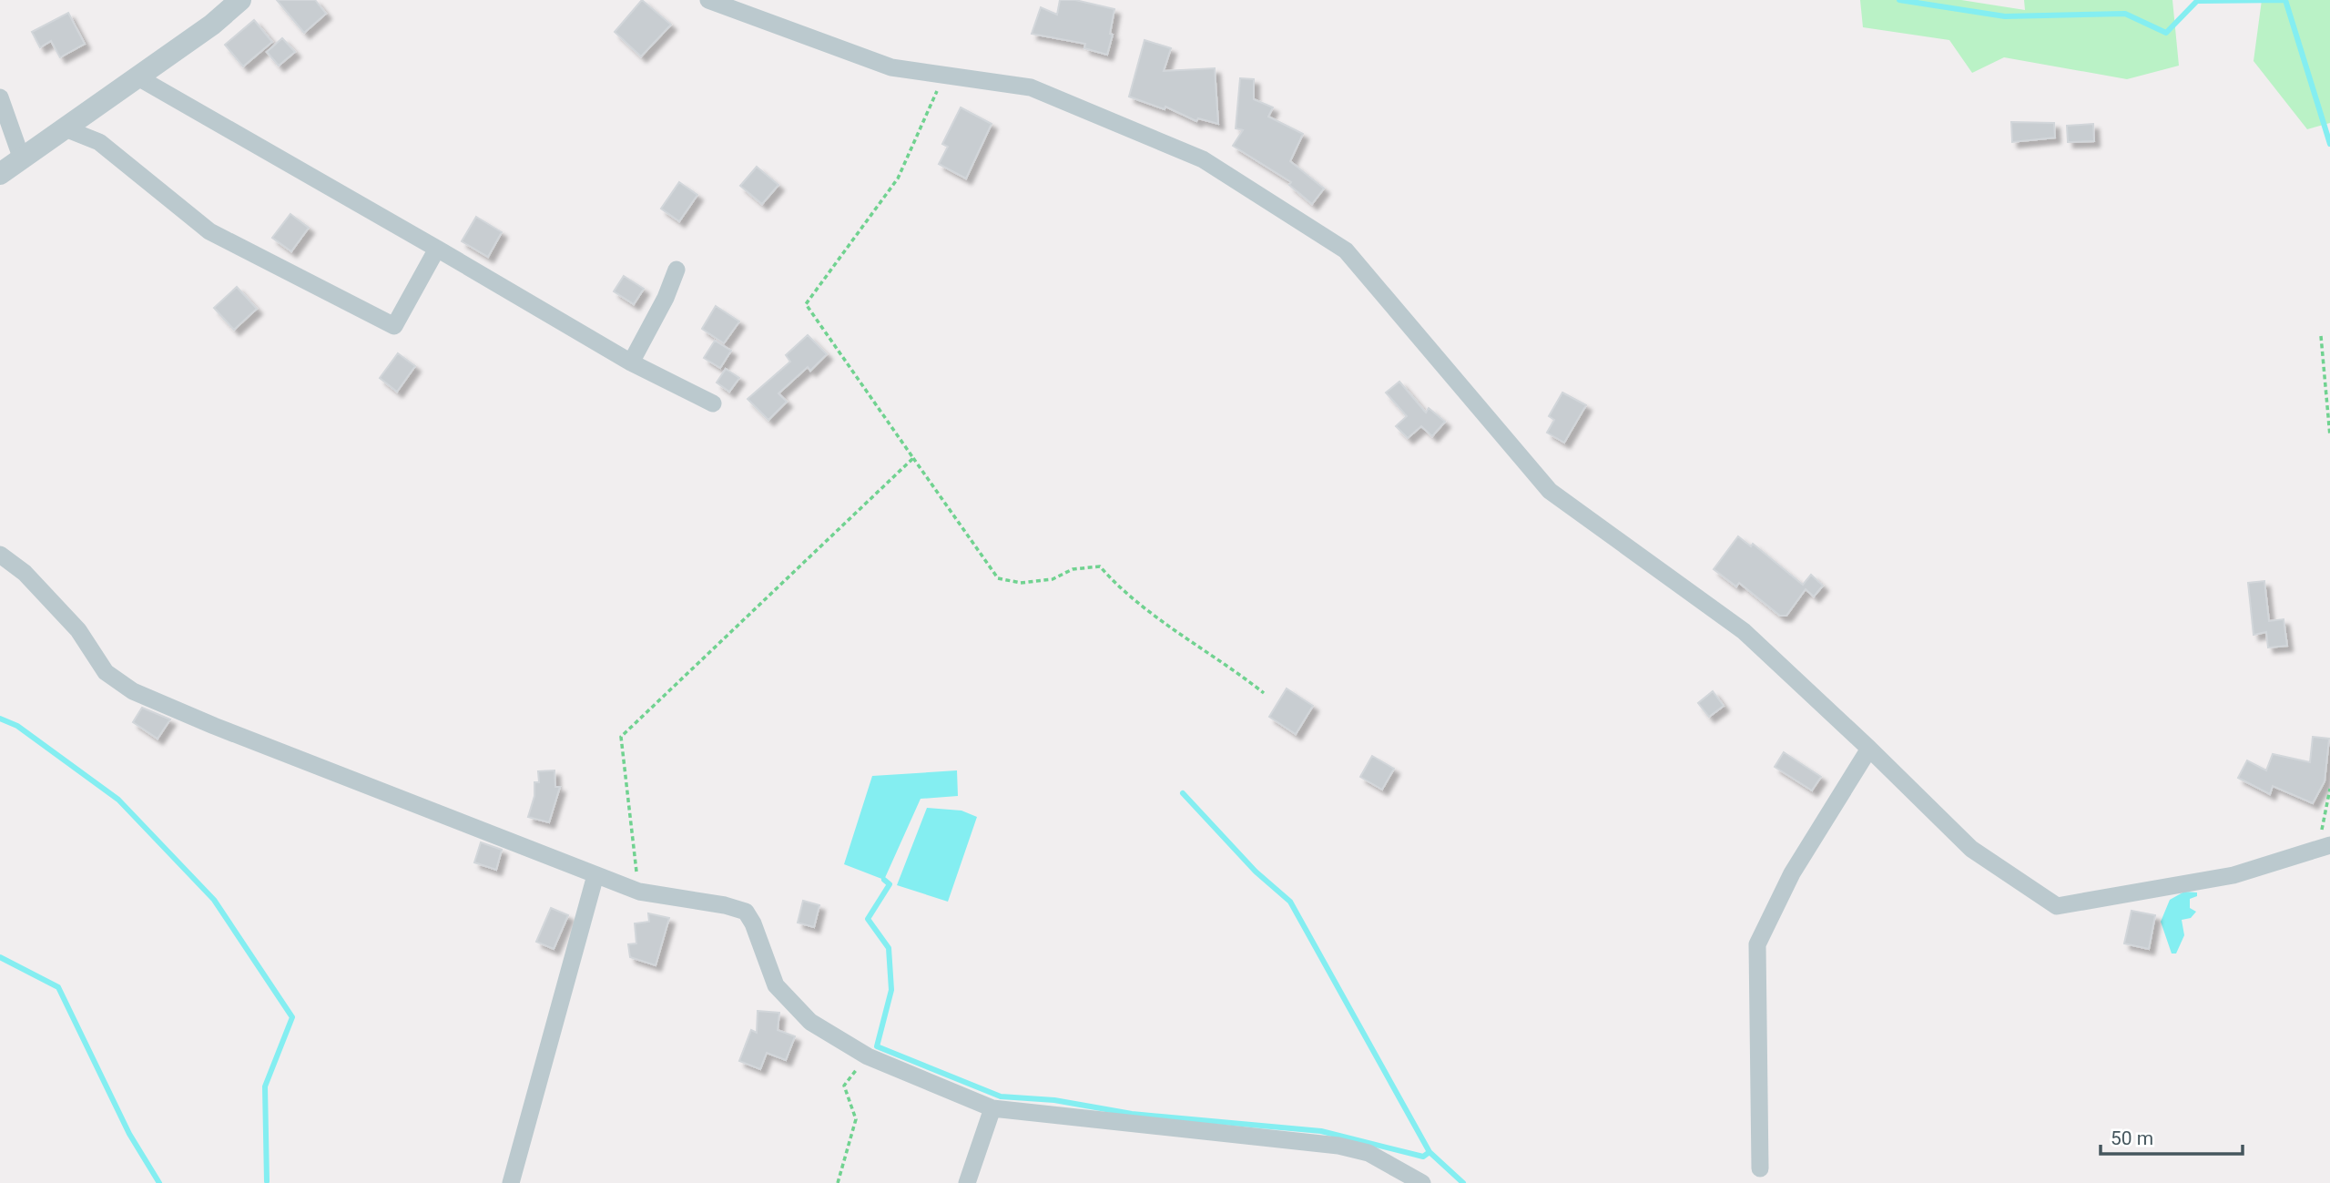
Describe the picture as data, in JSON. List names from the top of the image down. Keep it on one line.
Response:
{"scale_bar":"50 m"}
